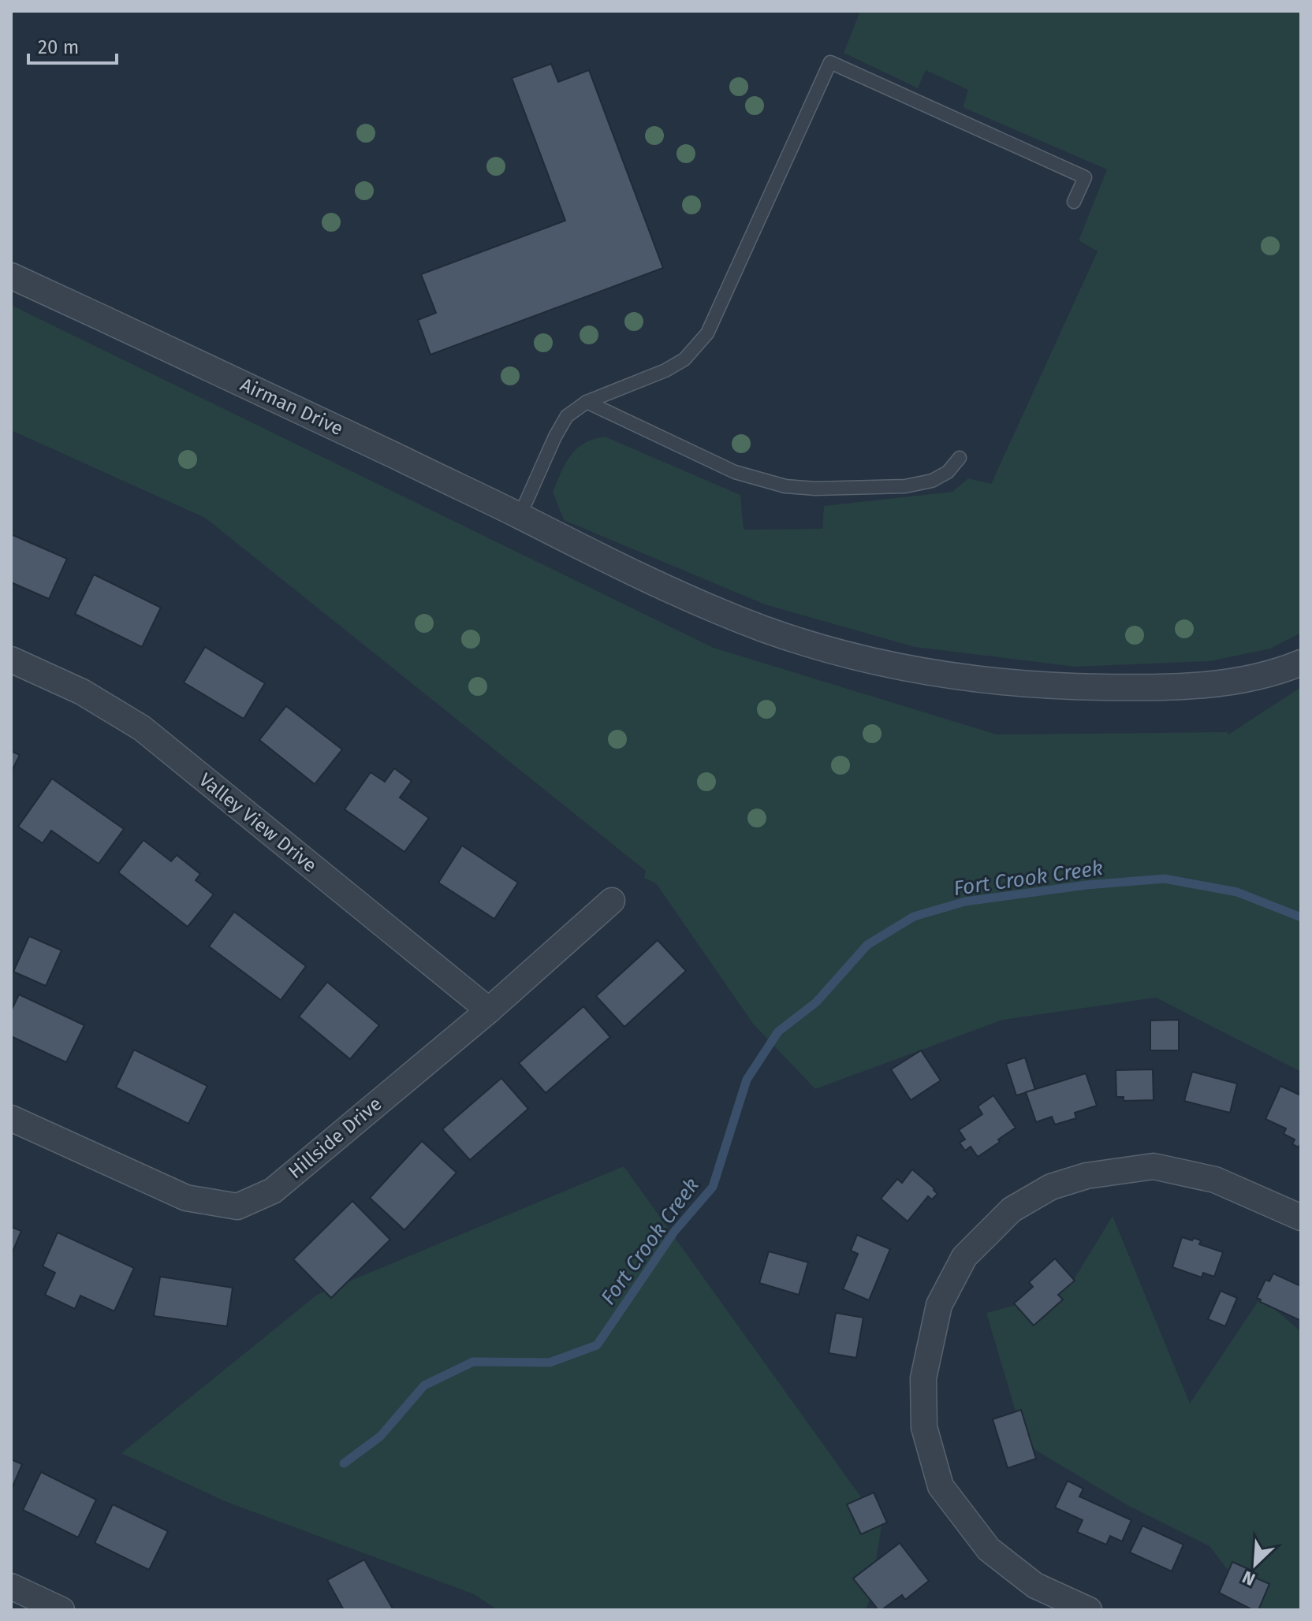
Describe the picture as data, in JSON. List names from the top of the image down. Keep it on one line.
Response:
{"streets":{"street":["Airman Drive","Valley View Drive","Hillside Drive"]},"crossings":[["Valley View Drive","Hillside Drive"]],"water":["Fort Crook Creek"],"scale_bar":"20 m","north":"bottom left"}
